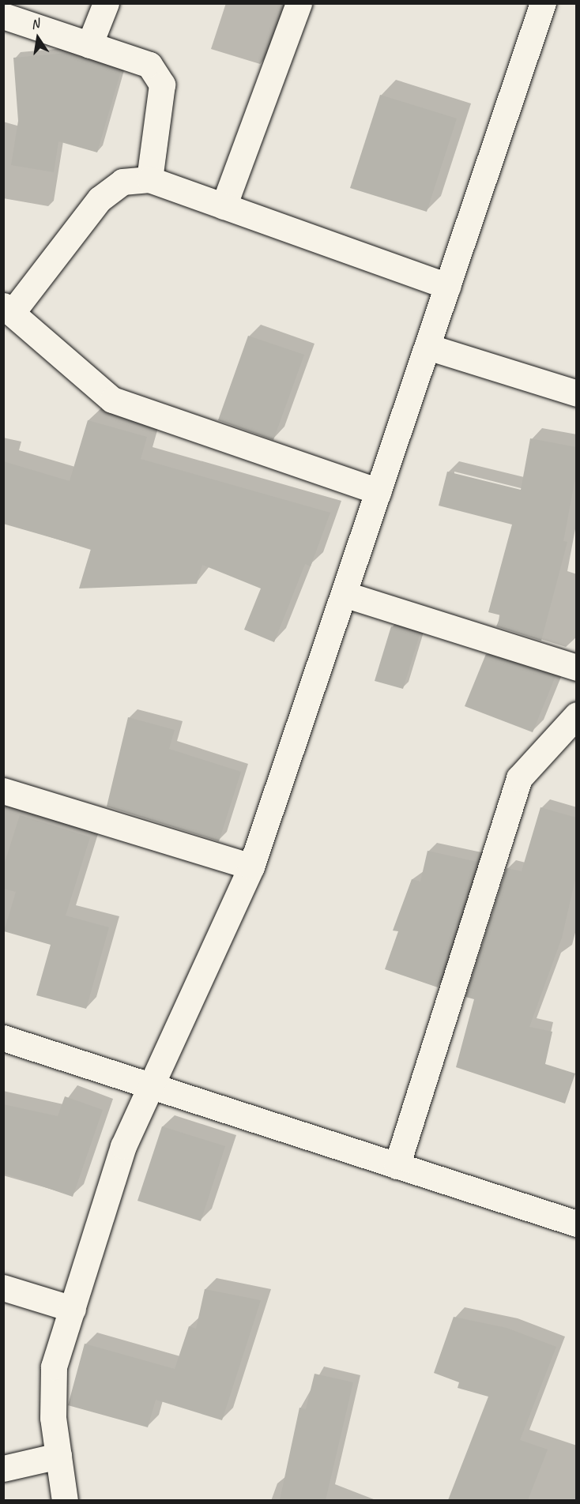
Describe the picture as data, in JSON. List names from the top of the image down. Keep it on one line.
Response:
{"north":"top"}
